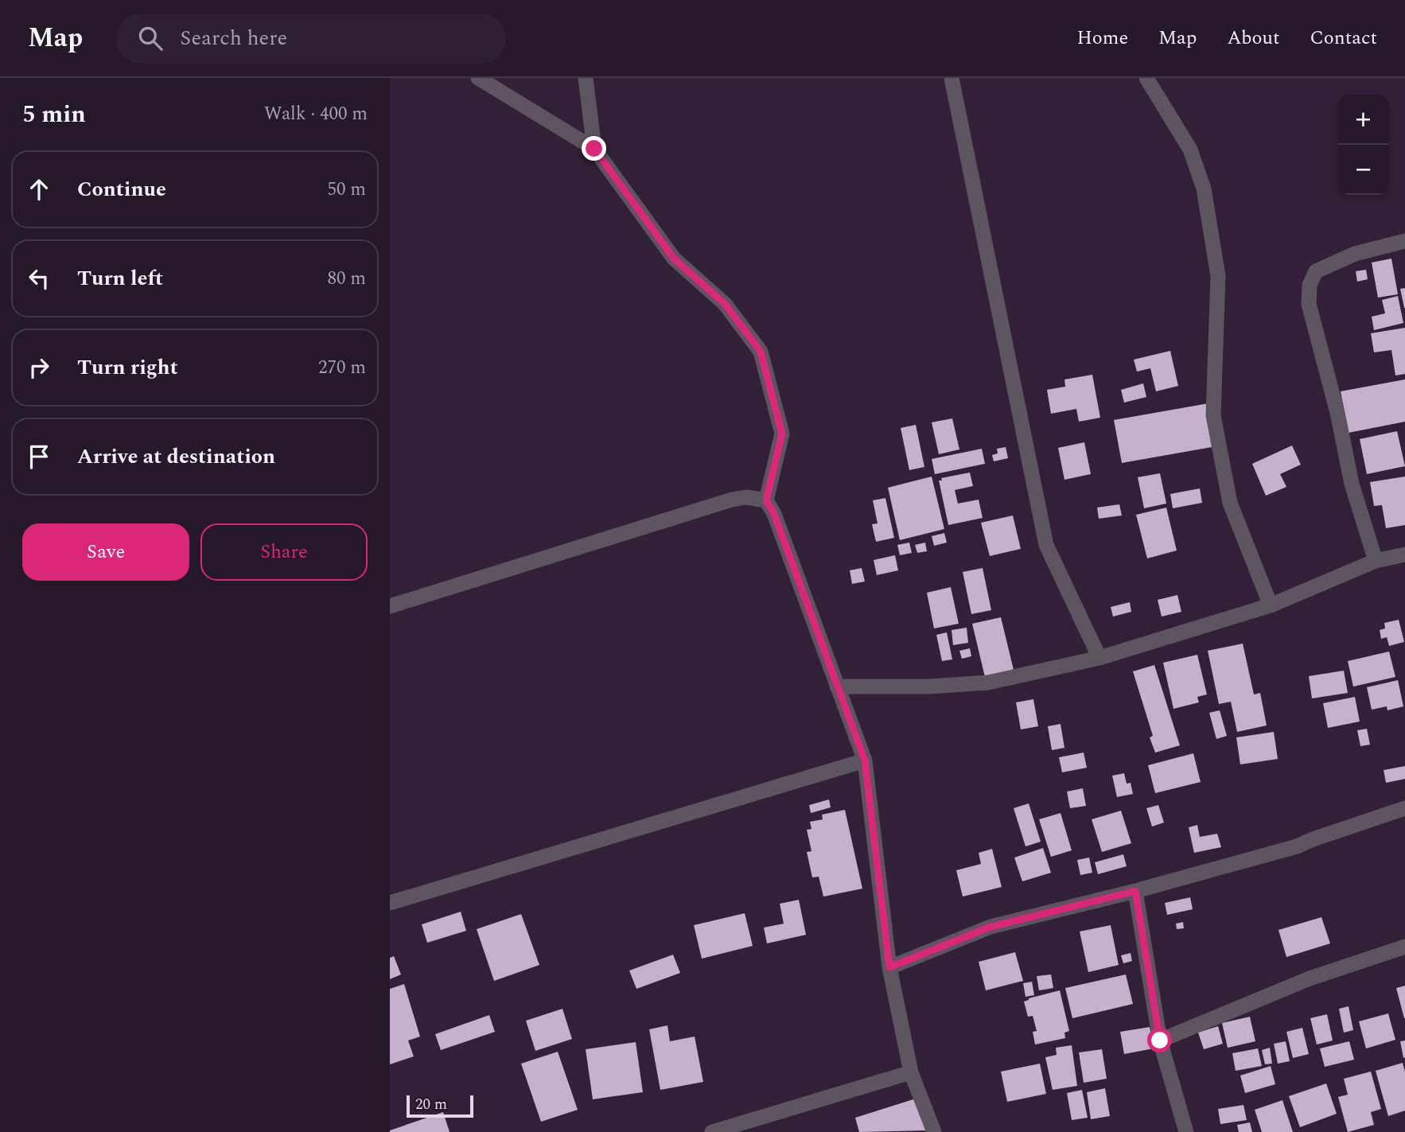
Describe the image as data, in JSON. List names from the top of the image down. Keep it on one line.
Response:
{"scale_bar":"20 m","page":{"header":"Map","search":"Search here","nav":["Home","Map","About","Contact"],"heading":["5 min","Walk · 400 m"],"map_buttons":["+","−"],"list":[["Continue","50 m"],["Turn left","80 m"],["Turn right","270 m"],"Arrive at destination"],"buttons":["Save","Share"],"scale":"20 m"}}
